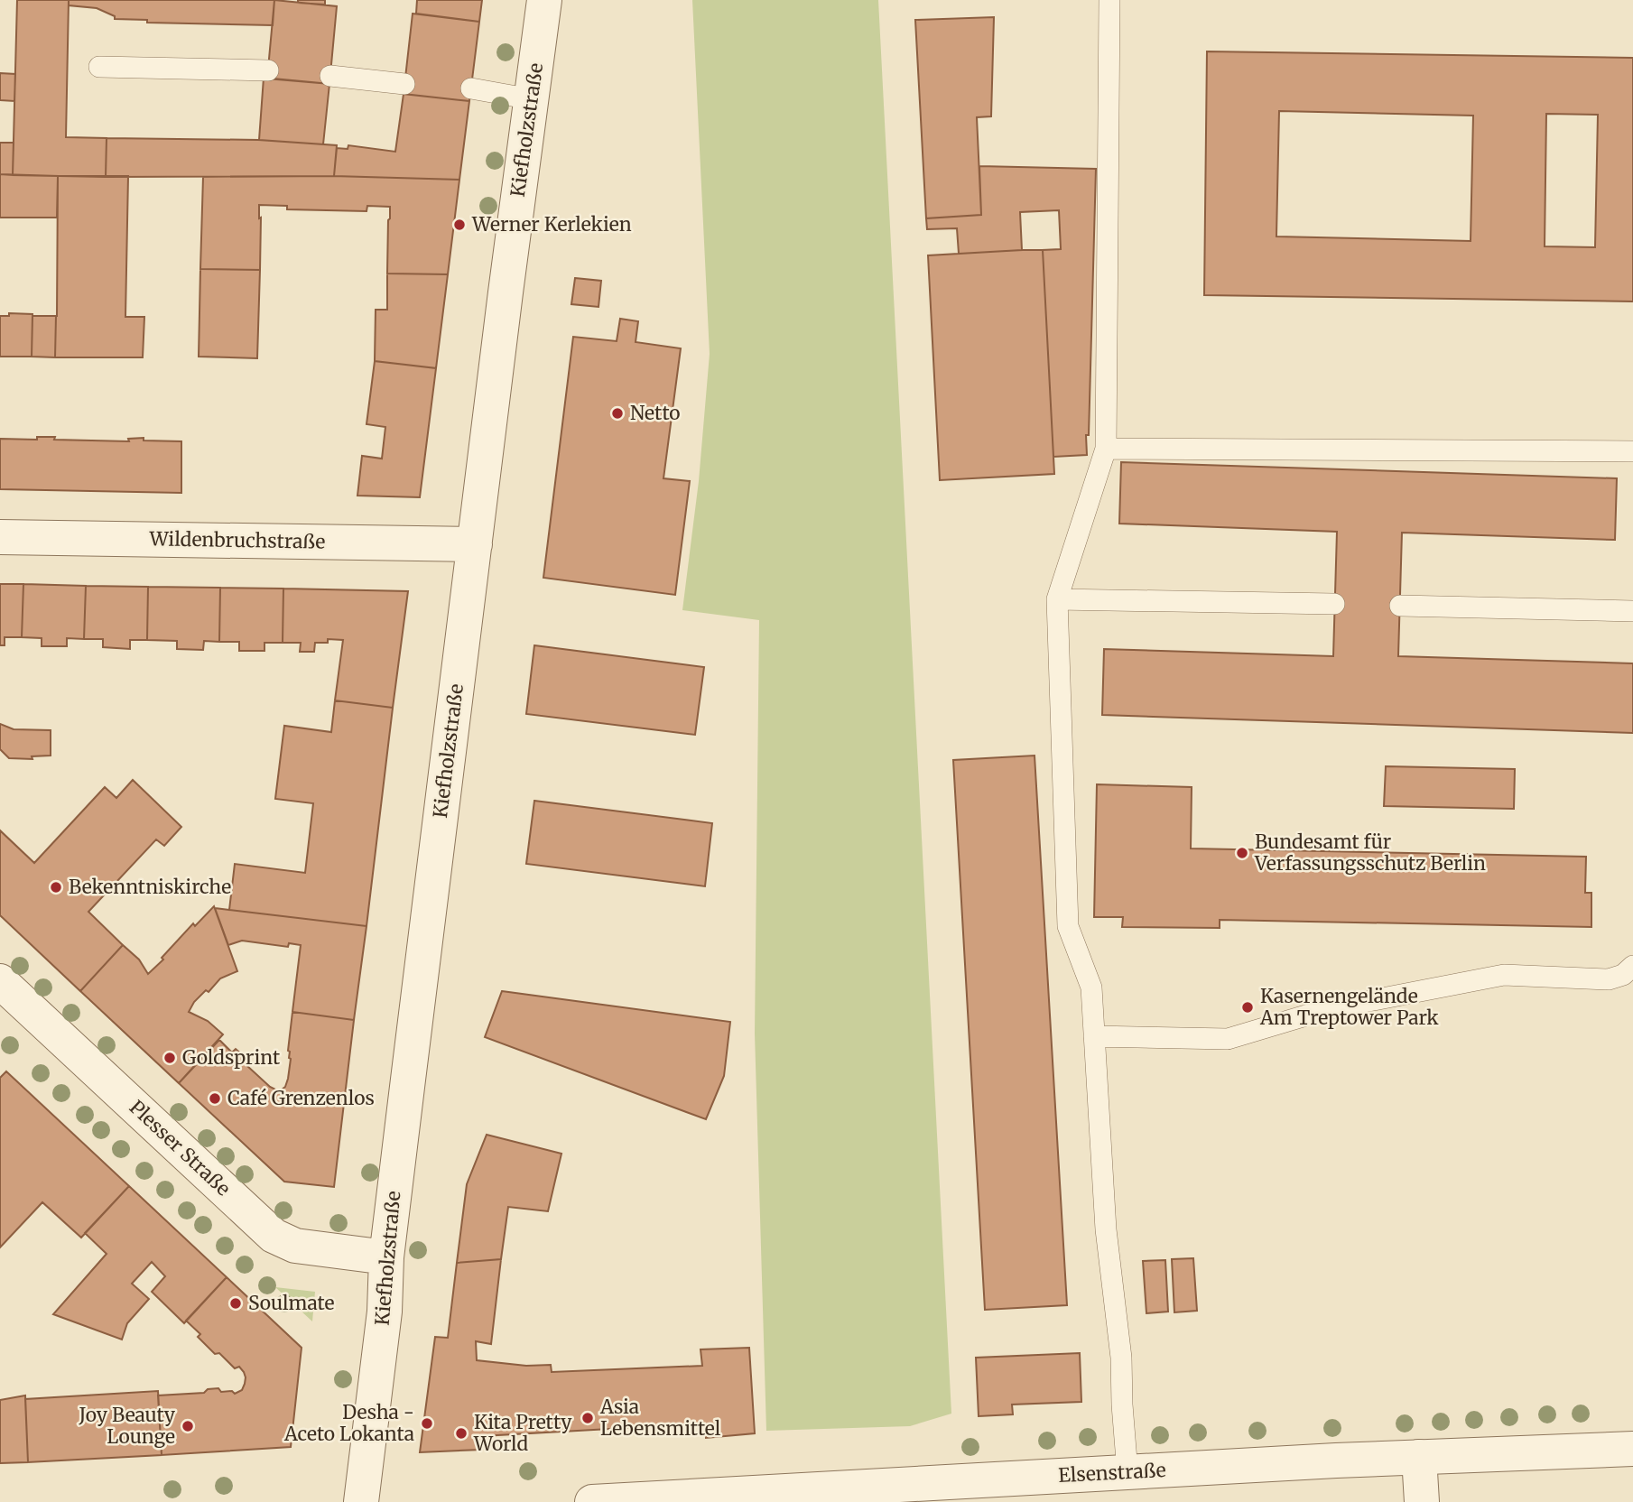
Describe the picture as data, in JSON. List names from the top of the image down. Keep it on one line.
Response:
{"streets":{"street":["Kiefholzstraße","Wildenbruchstraße","Plesser Straße","Elsenstraße"]},"crossings":[["Kiefholzstraße","Wildenbruchstraße"],["Kiefholzstraße","Plesser Straße"]],"places":["Werner Kerlekien","Netto","Bundesamt für Verfassungsschutz Berlin","Bekenntniskirche","Kasernengelände Am Treptower Park","Goldsprint","Café Grenzenlos","Soulmate","Asia Lebensmittel","Desha - Aceto Lokanta","Joy Beauty Lounge","Kita Pretty World"]}
